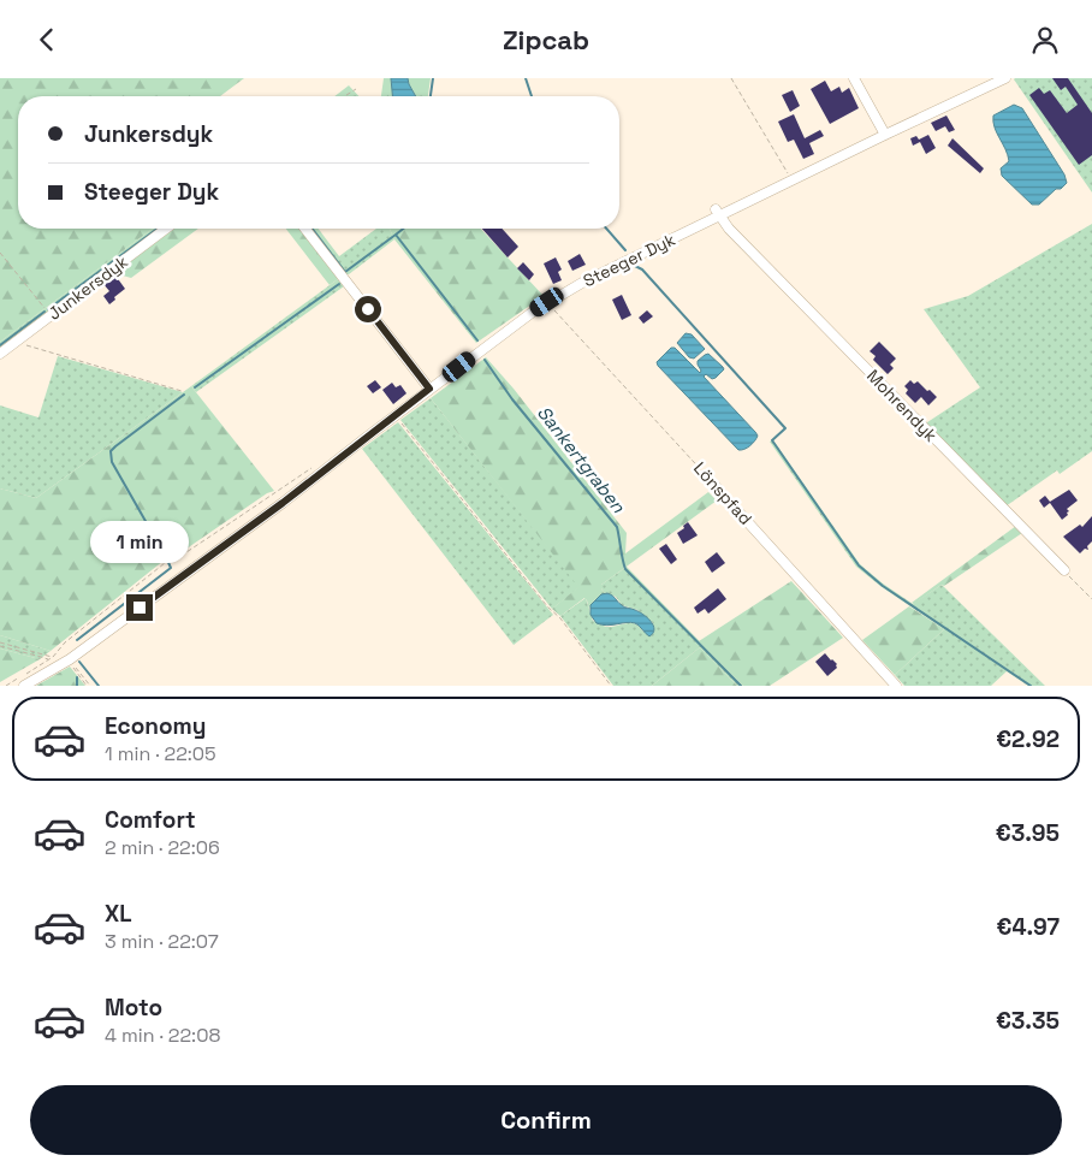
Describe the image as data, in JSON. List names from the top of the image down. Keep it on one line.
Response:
{"streets":{"street":["Steeger Dyk","Junkersdyk","Mohrendyk","Lönspfad"]},"crossings":[["Steeger Dyk","Mohrendyk"],["Steeger Dyk","Lönspfad"]],"water":["Sankertgraben"],"page":{"header":"Zipcab","banner":["Junkersdyk","Steeger Dyk"],"bubble":"1 min","list":[{"name":"Economy","note":"1 min · 22:05","value":"€2.92"},{"name":"Comfort","note":"2 min · 22:06","value":"€3.95"},{"name":"XL","note":"3 min · 22:07","value":"€4.97"},{"name":"Moto","note":"4 min · 22:08","value":"€3.35"}],"buttons":"Confirm"}}
